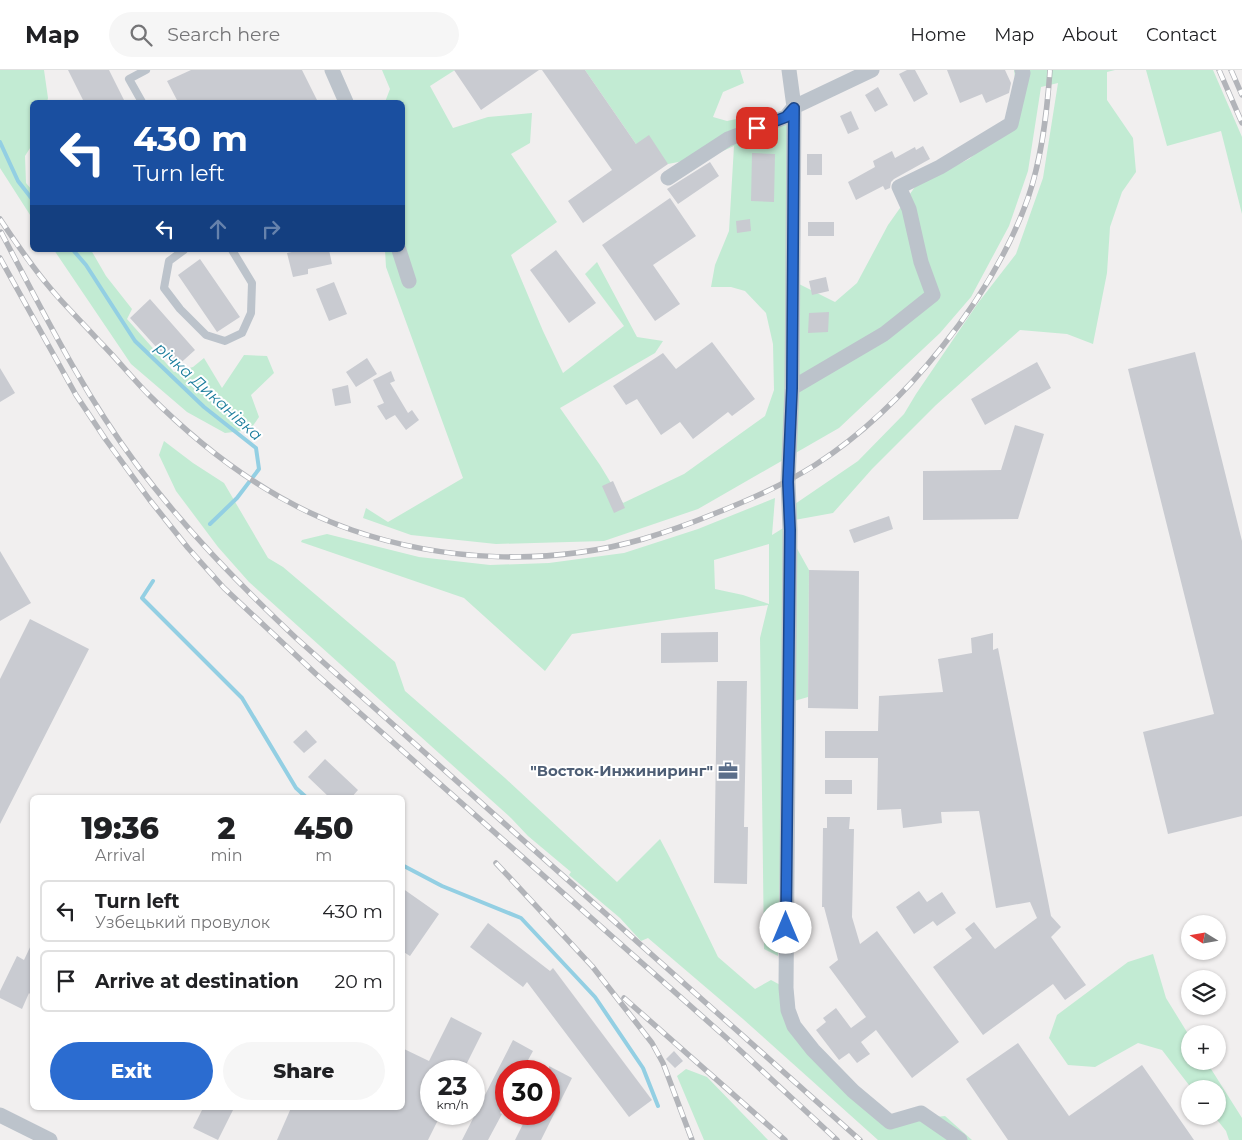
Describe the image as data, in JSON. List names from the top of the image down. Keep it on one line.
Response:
{"water":["річка Диканівка"],"places":{"office":["\"Восток-Инжиниринг\""]},"north":"left","page":{"header":"Map","search":"Search here","nav":["Home","Map","About","Contact"],"turn":["430 m","Turn left"],"eta":["19:36","Arrival","2","min","450","m"],"list":[{"name":"Turn left","note":"Узбецький провулок","value":"430 m"},{"name":"Arrive at destination","value":"20 m"}],"map_buttons":["+","−"],"buttons":["Exit","Share"],"speed":"23 km/h","limit":"30"}}
